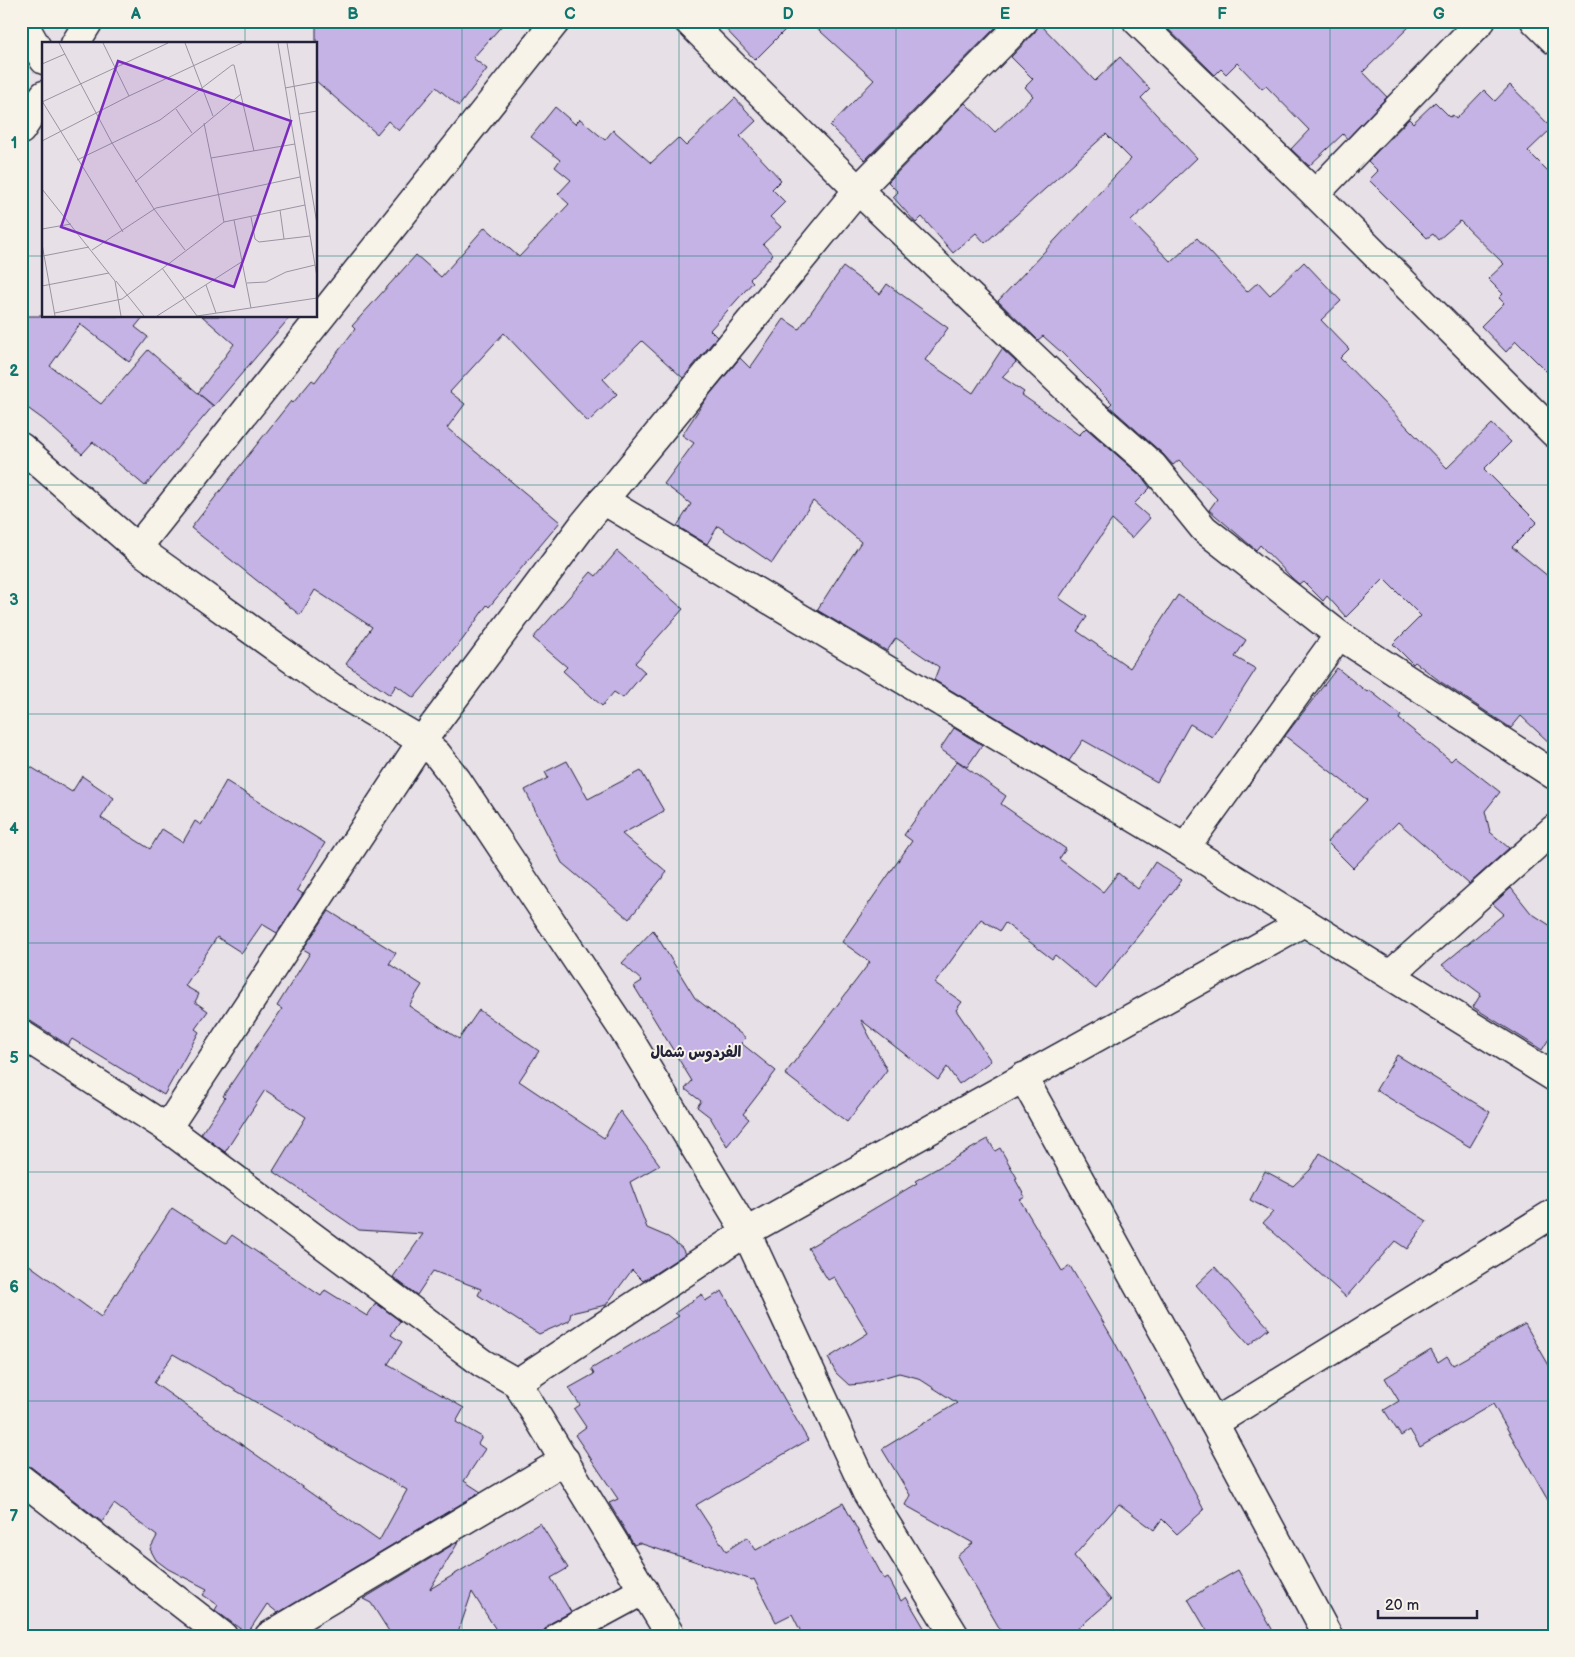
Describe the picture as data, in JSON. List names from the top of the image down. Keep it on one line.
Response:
{"districts":["الفردوس شمال"],"scale_bar":"20 m","grid":{"columns":["A","B","C","D","E","F","G"],"rows":["1","2","3","4","5","6","7"]}}
